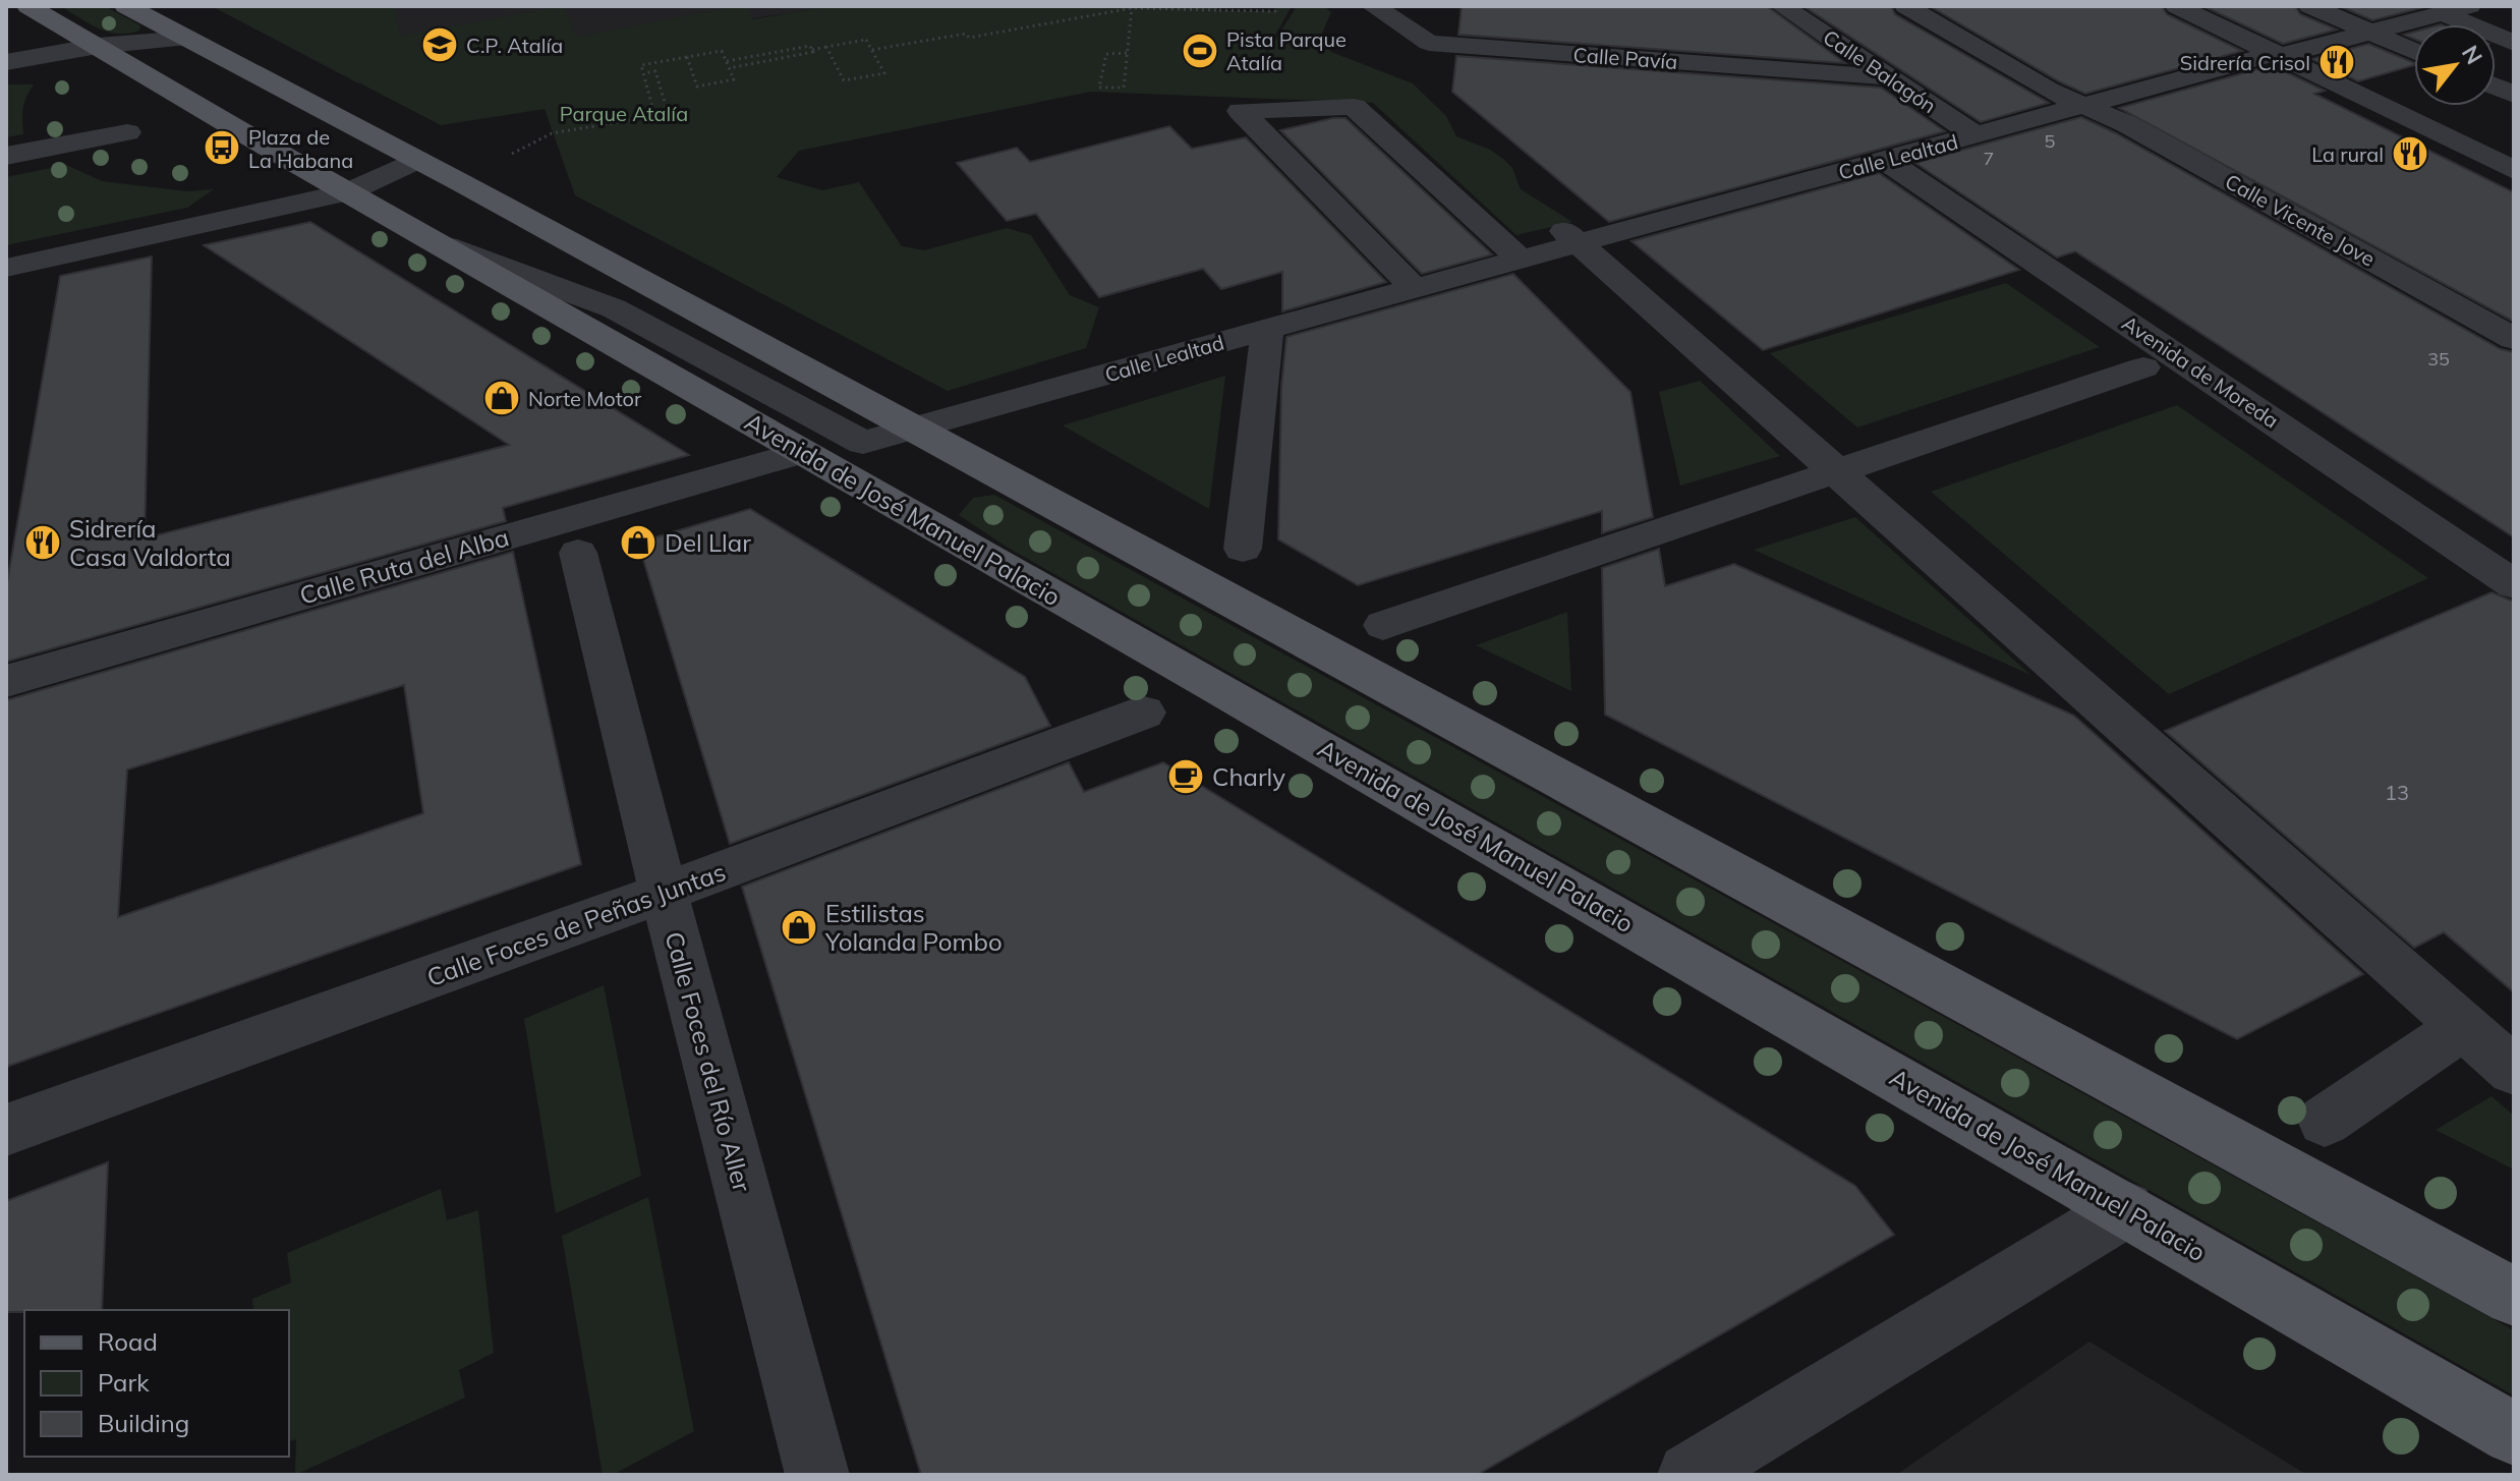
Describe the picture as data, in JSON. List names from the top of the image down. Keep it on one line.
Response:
{"streets":{"main road":["Avenida de José Manuel Palacio"],"street":["Calle Pavía","Calle Balagón","Calle Lealtad","Calle Vicente Jove","Avenida de Moreda","Calle Ruta del Alba","Calle Foces de Peñas Juntas","Calle Foces del Río Aller"]},"crossings":[["Calle Pavía","Calle Balagón"],["Calle Balagón","Calle Lealtad"],["Calle Lealtad","Calle Vicente Jove"],["Calle Lealtad","Avenida de Moreda"],["Calle Lealtad","Avenida de José Manuel Palacio"],["Avenida de José Manuel Palacio","Calle Ruta del Alba"],["Calle Foces de Peñas Juntas","Calle Foces del Río Aller"]],"parks":["Parque Atalía"],"places":{"school or university":["C.P. Atalía"],"sports":["Pista Parque Atalía"],"restaurant":["Sidrería Crisol","La rural","Sidrería Casa Valdorta"],"bus stop":["Plaza de La Habana"],"shop":["Norte Motor","Del Llar","Estilistas Yolanda Pombo"],"cafe":["Charly"]},"house_numbers":["5","7","35","13"],"legend":["Road","Park","Building"],"north":"top right"}
